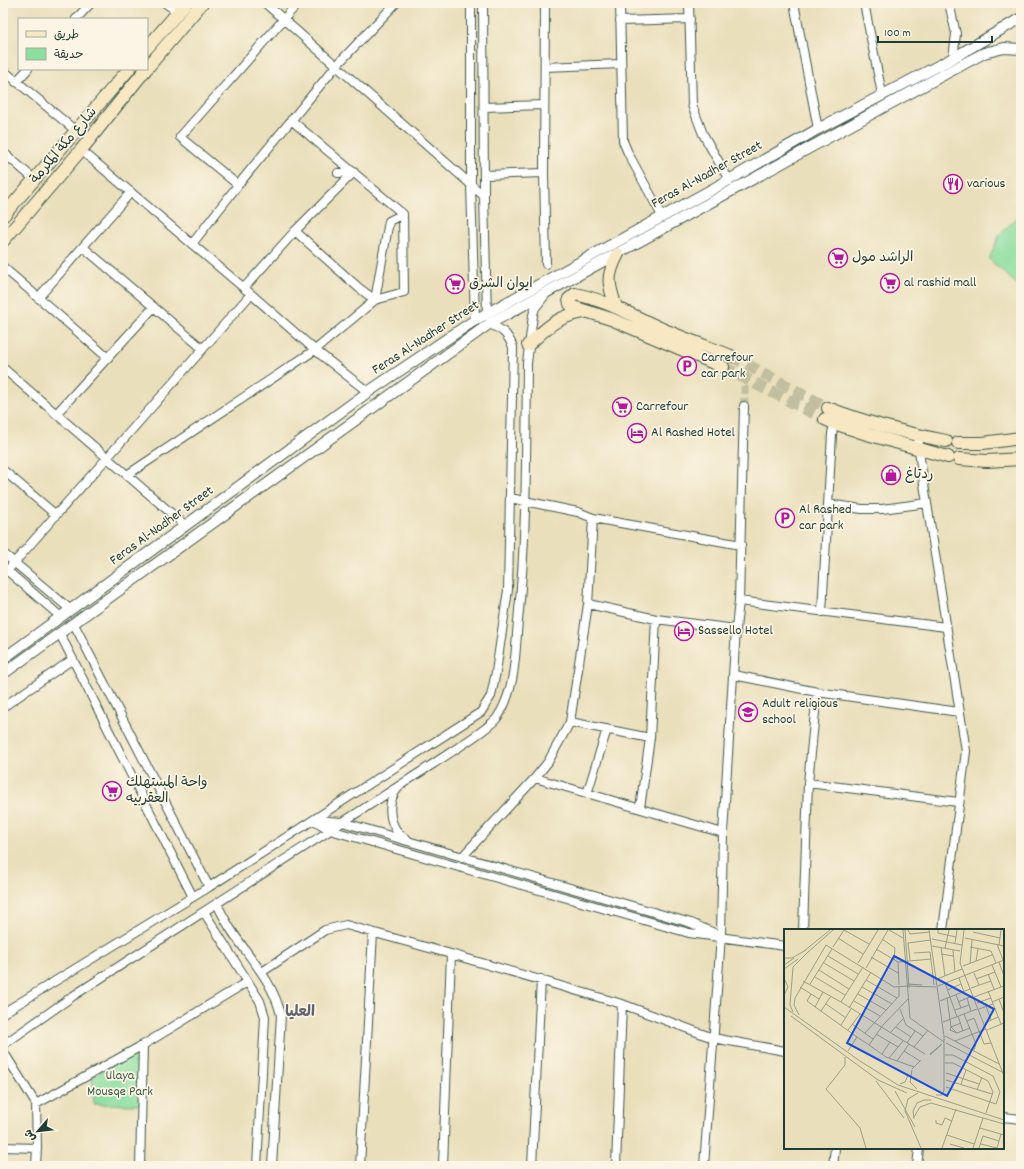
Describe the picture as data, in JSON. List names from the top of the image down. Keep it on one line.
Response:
{"streets":{"main road":["شارع مكة المكرمة"],"street":["Feras Al-Nadher Street"]},"districts":["العليا"],"parks":["Ulaya Mousqe Park"],"places":{"restaurant":["various"],"supermarket":["الراشد مول","al rashid mall","ايوان الشرق","Carrefour","واحة المستهلك العقربيه"],"parking":["Carrefour car park","Al Rashed car park"],"hotel":["Al Rashed Hotel","Sassello Hotel"],"shop":["ردتاغ"],"school or university":["Adult religious school"]},"legend":["طريق","حديقة"],"scale_bar":"100 m","north":"bottom left"}
